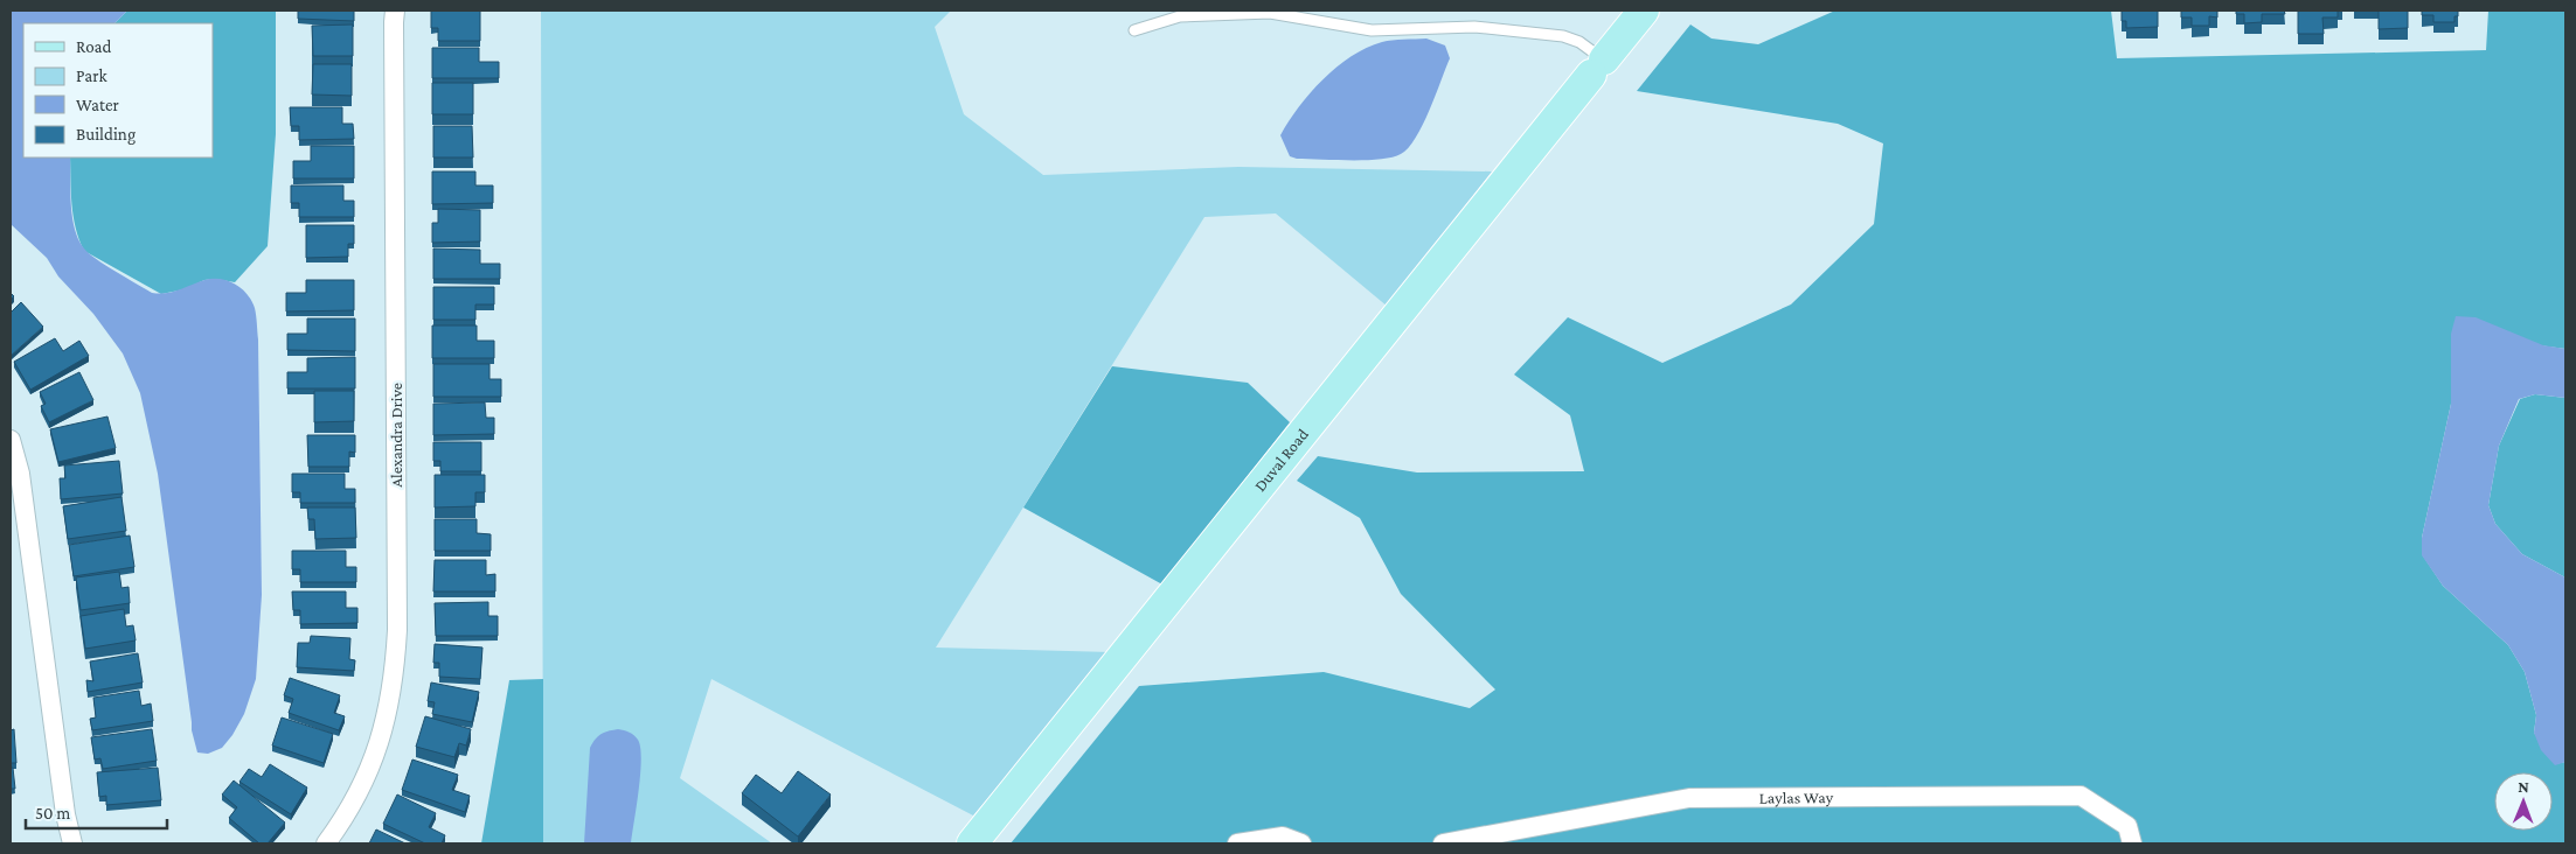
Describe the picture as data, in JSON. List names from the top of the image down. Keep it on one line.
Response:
{"streets":{"main road":["Duval Road"],"street":["Alexandra Drive","Laylas Way"]},"legend":["Road","Park","Water","Building"],"scale_bar":"50 m","north":"top"}
